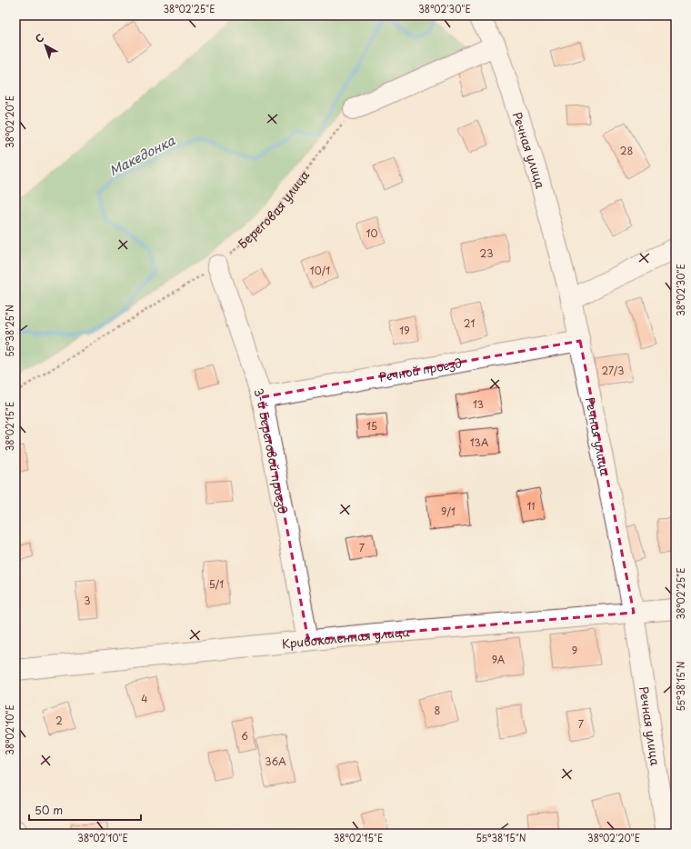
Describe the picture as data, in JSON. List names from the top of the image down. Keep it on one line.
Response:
{"streets":{"street":["Речная улица","Речной проезд","3-й Береговой проезд","Кривоколенная улица"],"path":["Береговая улица"]},"crossings":[["Речная улица","Речной проезд"],["Речная улица","Кривоколенная улица"],["Береговая улица","3-й Береговой проезд"],["Речной проезд","3-й Береговой проезд"],["3-й Береговой проезд","Кривоколенная улица"]],"water":["Македонка"],"house_numbers":["28","10","23","10/1","21","19","27/3","13","15","13А","11","9/1","7","5/1","3","9","9А","4","8","2","7","6","36А"],"scale_bar":"50 m","north":"top left","coordinates":["38°02'25\"E","38°02'30\"E","38°02'20\"E","55°38'25\"N","38°02'15\"E","55°38'15\"N","38°02'10\"E"]}
